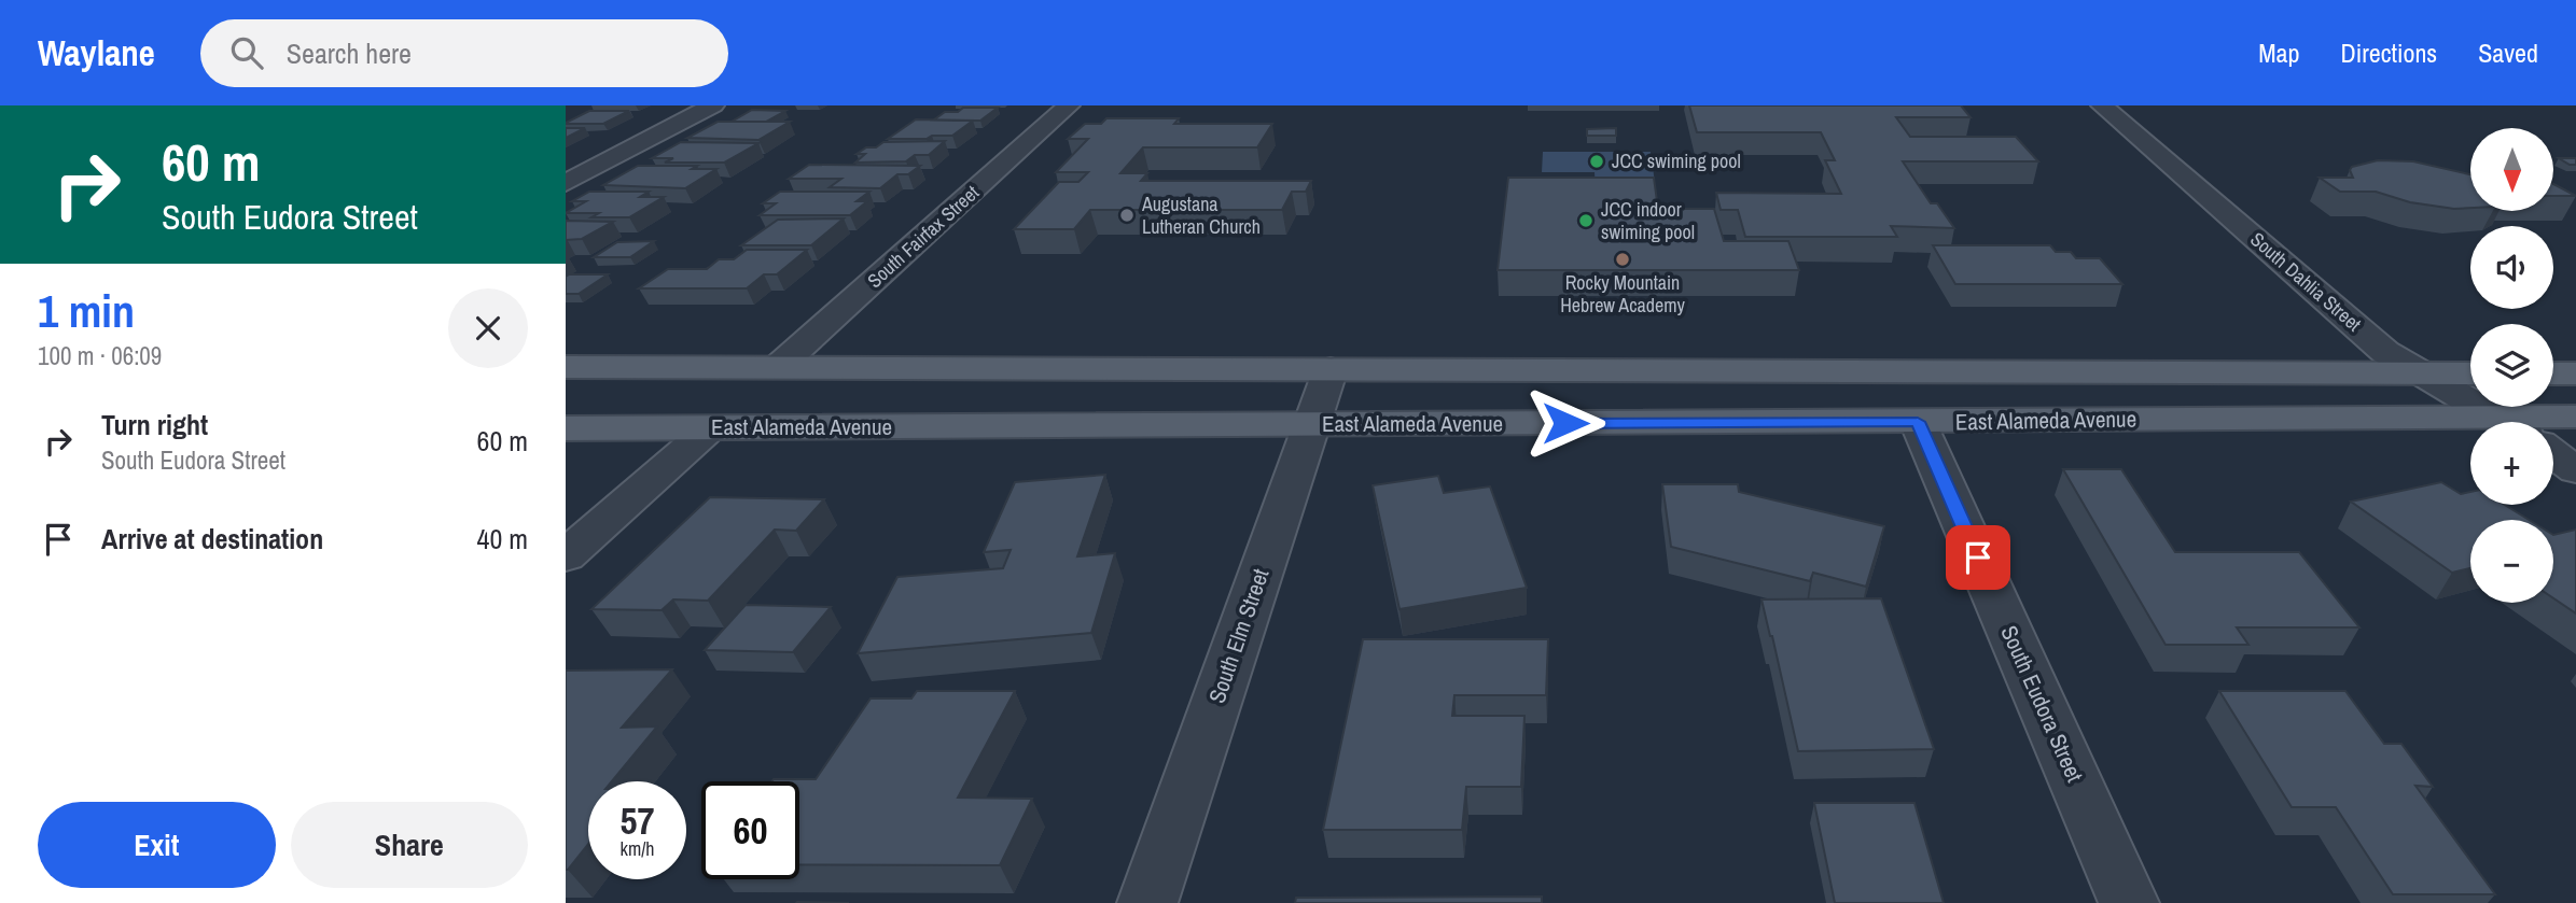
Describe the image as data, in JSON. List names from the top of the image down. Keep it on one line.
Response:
{"streets":{"main road":["East Alameda Avenue"],"street":["South Fairfax Street","South Dahlia Street","South Elm Street","South Eudora Street"]},"crossings":[["South Fairfax Street","East Alameda Avenue"],["South Dahlia Street","East Alameda Avenue"],["East Alameda Avenue","South Elm Street"],["East Alameda Avenue","South Eudora Street"]],"places":["JCC swiming pool","Augustana Lutheran Church","JCC indoor swiming pool","Rocky Mountain Hebrew Academy"],"north":"bottom","page":{"header":"Waylane","search":"Search here","nav":["Map","Directions","Saved"],"turn":["60 m","South Eudora Street"],"map_buttons":["+","−"],"heading":["1 min","100 m · 06:09"],"list":[{"name":"Turn right","note":"South Eudora Street","value":"60 m"},{"name":"Arrive at destination","value":"40 m"}],"speed":"57 km/h","limit":"60","buttons":["Exit","Share"]}}
